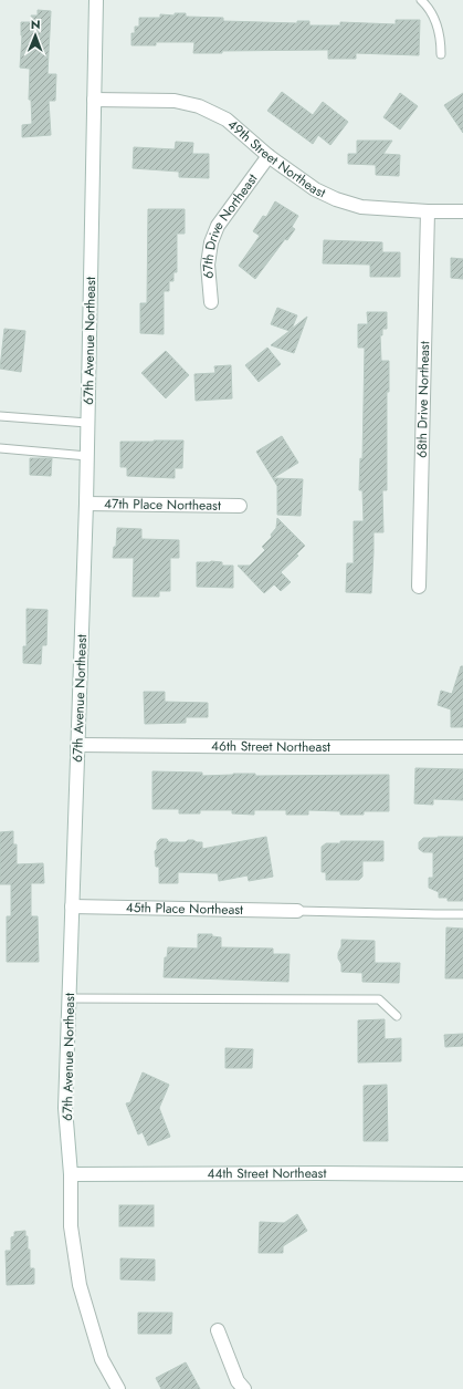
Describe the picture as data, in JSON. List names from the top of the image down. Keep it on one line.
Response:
{"streets":{"street":["49th Street Northeast","67th Drive Northeast","67th Avenue Northeast","68th Drive Northeast","47th Place Northeast","46th Street Northeast","45th Place Northeast","44th Street Northeast"]},"crossings":[["49th Street Northeast","67th Drive Northeast"],["49th Street Northeast","67th Avenue Northeast"],["49th Street Northeast","68th Drive Northeast"],["67th Avenue Northeast","47th Place Northeast"],["67th Avenue Northeast","46th Street Northeast"],["67th Avenue Northeast","45th Place Northeast"],["67th Avenue Northeast","44th Street Northeast"]],"north":"top"}
